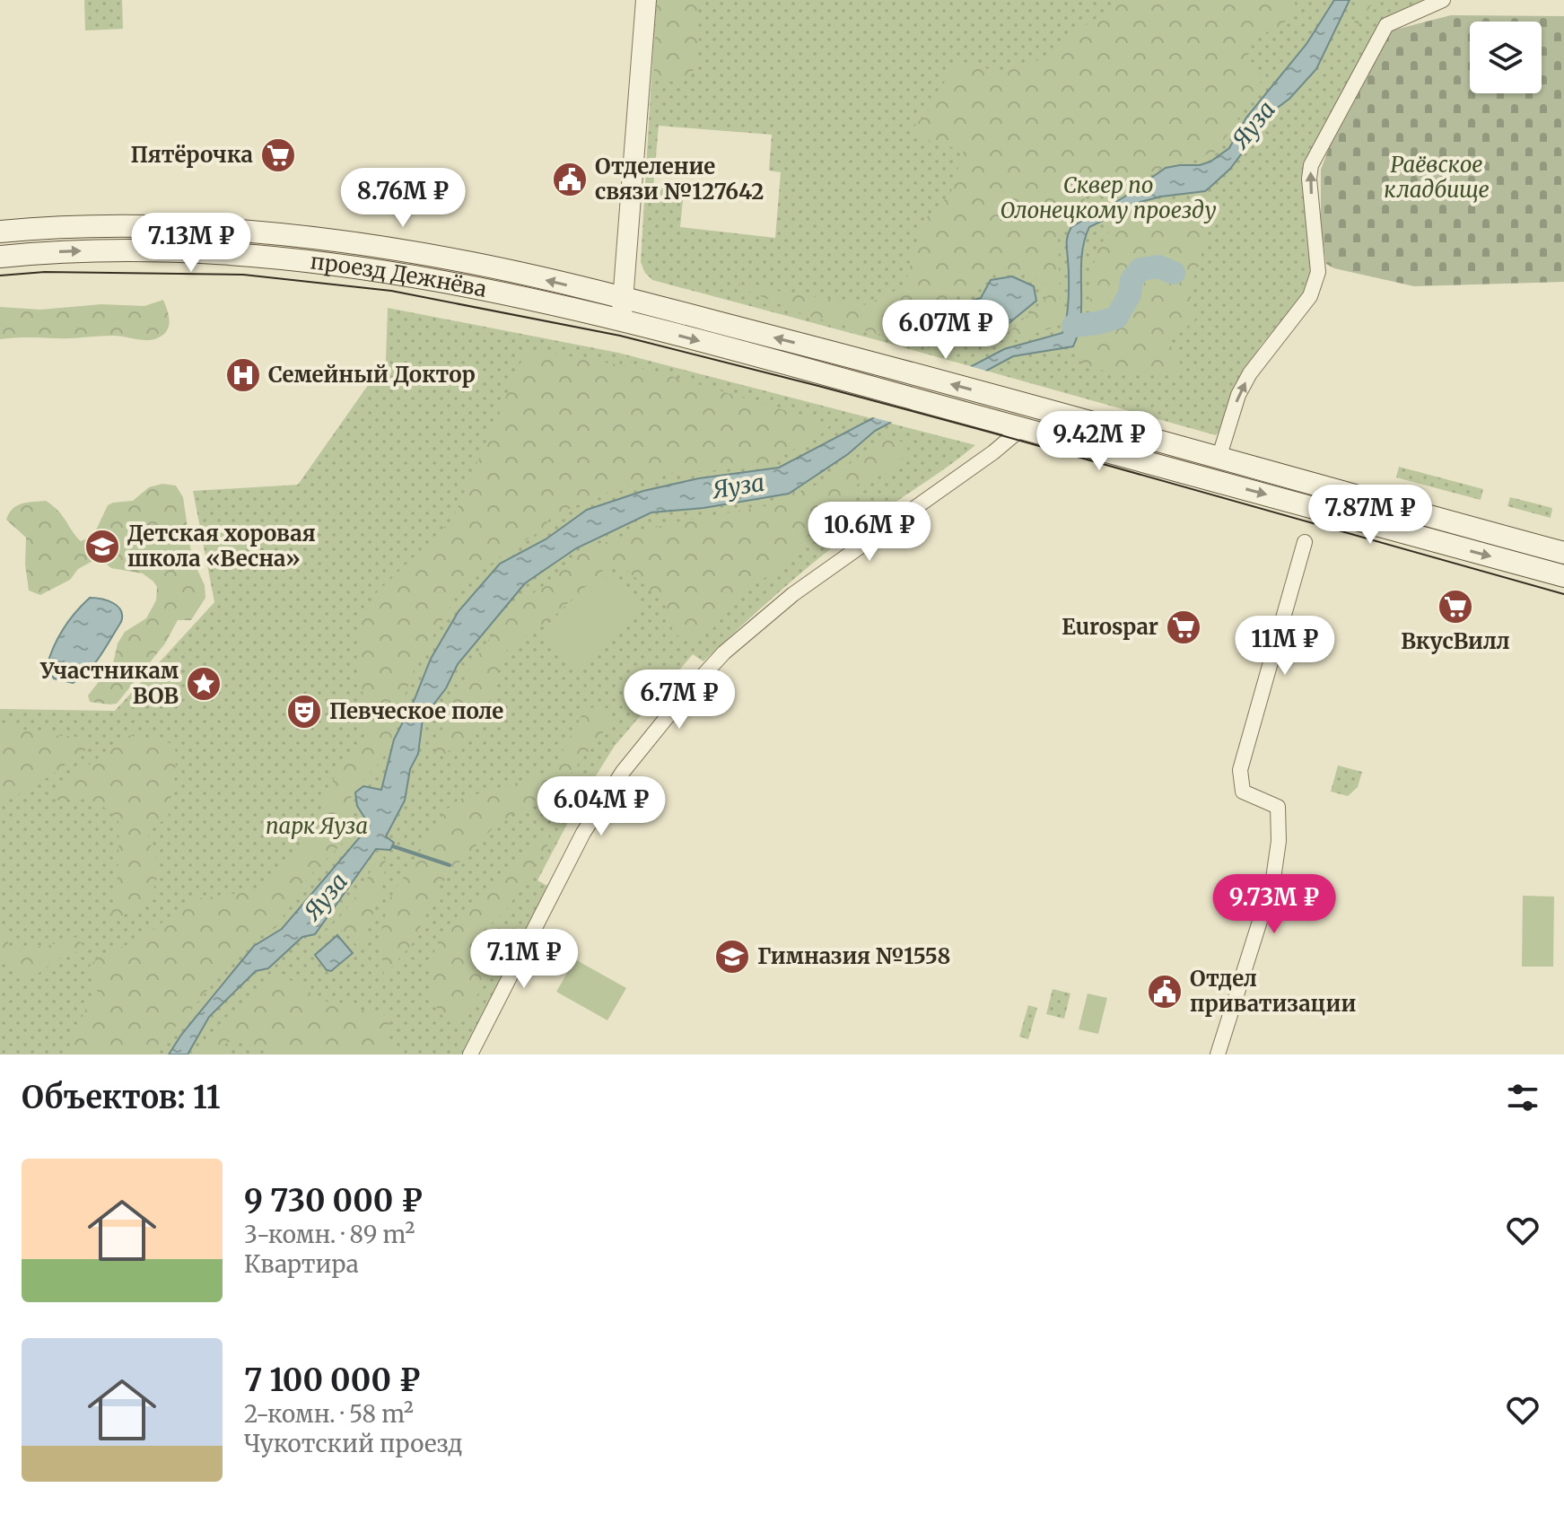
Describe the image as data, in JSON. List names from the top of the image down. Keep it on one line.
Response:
{"streets":{"main road":["проезд Дежнёва"]},"water":["Яуза"],"parks":["Раёвское кладбище","Сквер по Олонецкому проезду","парк Яуза"],"places":{"supermarket":["Пятёрочка","ВкусВилл","Eurospar"],"public building":["Отделение связи №127642","Отдел приватизации"],"hospital":["Семейный Доктор"],"school or university":["Детская хоровая школа «Весна»","Гимназия №1558"],"place":["Участникам ВОВ"],"theatre":["Певческое поле"]},"page":{"price":["8.76M ₽","7.13M ₽","6.07M ₽","9.42M ₽","7.87M ₽","10.6M ₽","11M ₽","6.7M ₽","6.04M ₽","9.73M ₽","7.1M ₽"],"heading":"Объектов: 11","list":[{"name":"9 730 000 ₽","note":"3-комн. · 89 m² · Квартира"},{"name":"7 100 000 ₽","note":"2-комн. · 58 m² · Чукотский проезд"}]}}
